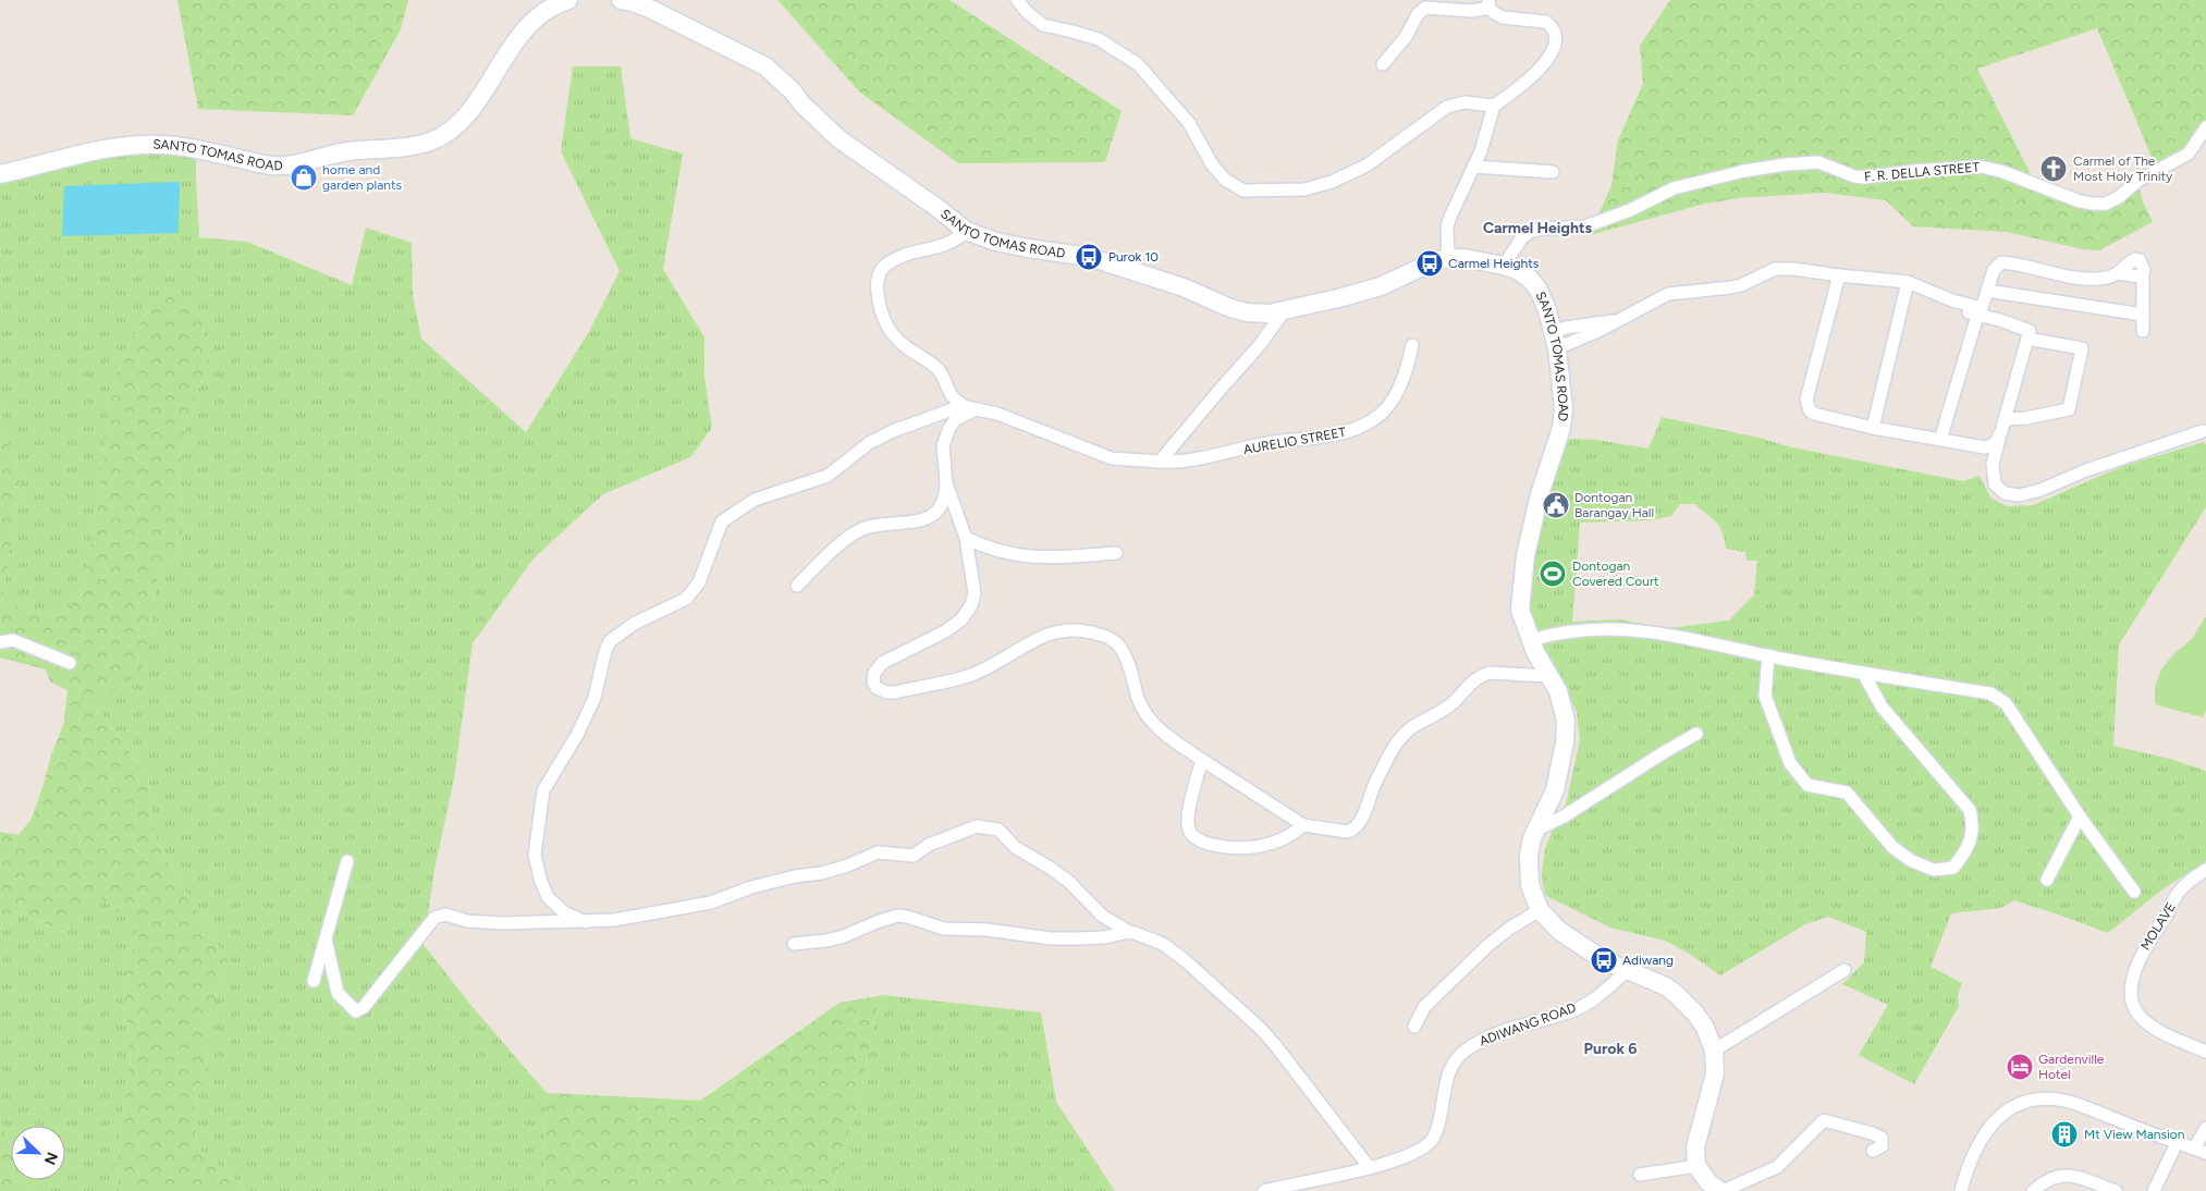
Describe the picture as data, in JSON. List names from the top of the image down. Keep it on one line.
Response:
{"streets":{"street":["SANTO TOMAS ROAD","F. R. DELLA STREET","AURELIO STREET","MOLAVE","ADIWANG ROAD"]},"crossings":[["SANTO TOMAS ROAD","F. R. DELLA STREET"],["SANTO TOMAS ROAD","ADIWANG ROAD"]],"districts":["Carmel Heights","Purok 6"],"places":{"church":["Carmel of The Most Holy Trinity"],"shop":["home and garden plants"],"bus stop":["Purok 10","Carmel Heights","Adiwang"],"public building":["Dontogan Barangay Hall"],"sports":["Dontogan Covered Court"],"hotel":["Gardenville Hotel"],"building":["Mt View Mansion"]},"north":"bottom right"}
